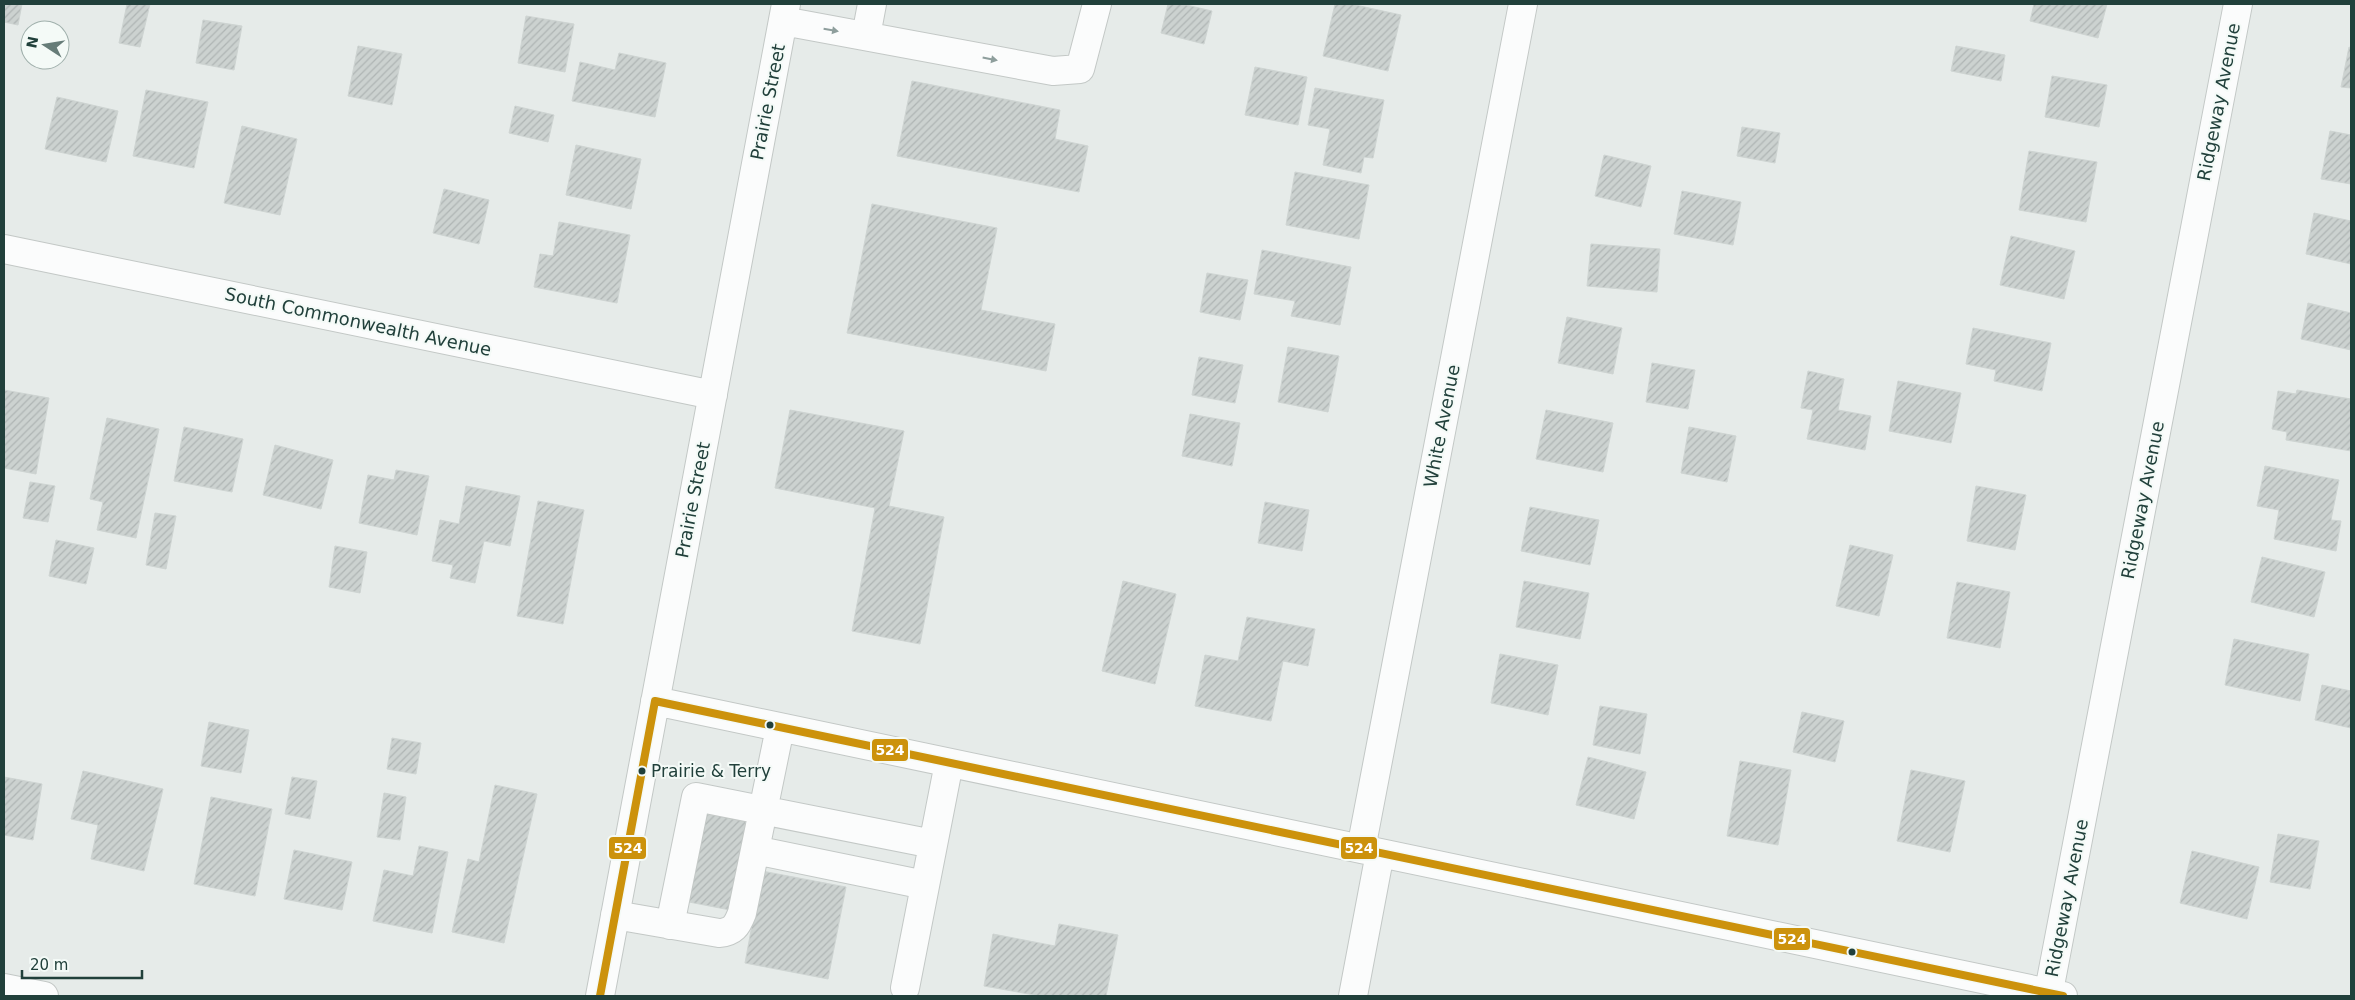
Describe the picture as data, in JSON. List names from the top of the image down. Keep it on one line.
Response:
{"streets":{"street":["Prairie Street","Ridgeway Avenue","South Commonwealth Avenue","White Avenue"]},"crossings":[["Prairie Street","South Commonwealth Avenue"]],"places":["Prairie & Terry"],"lines":["transit line 524"],"scale_bar":"20 m","north":"left"}
